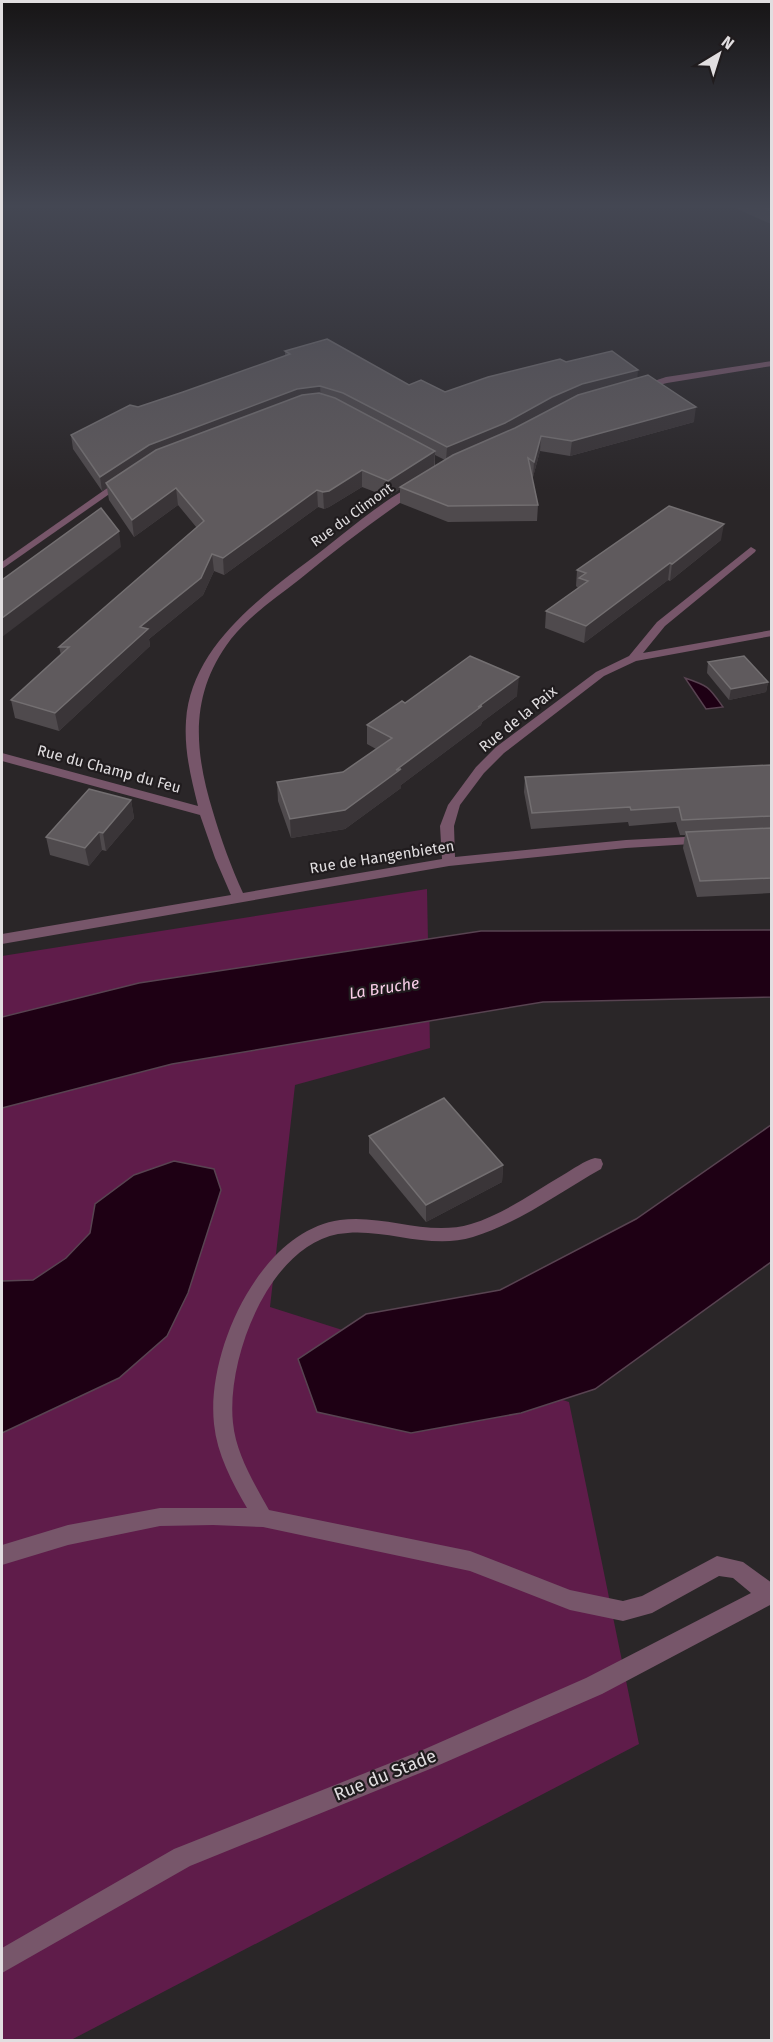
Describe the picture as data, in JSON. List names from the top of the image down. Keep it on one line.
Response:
{"streets":{"street":["Rue du Climont","Rue de la Paix","Rue du Champ du Feu","Rue de Hangenbieten","Rue du Stade"]},"crossings":[["Rue du Climont","Rue du Champ du Feu"],["Rue du Climont","Rue de Hangenbieten"],["Rue de la Paix","Rue de Hangenbieten"]],"water":["La Bruche"],"north":"top right"}
